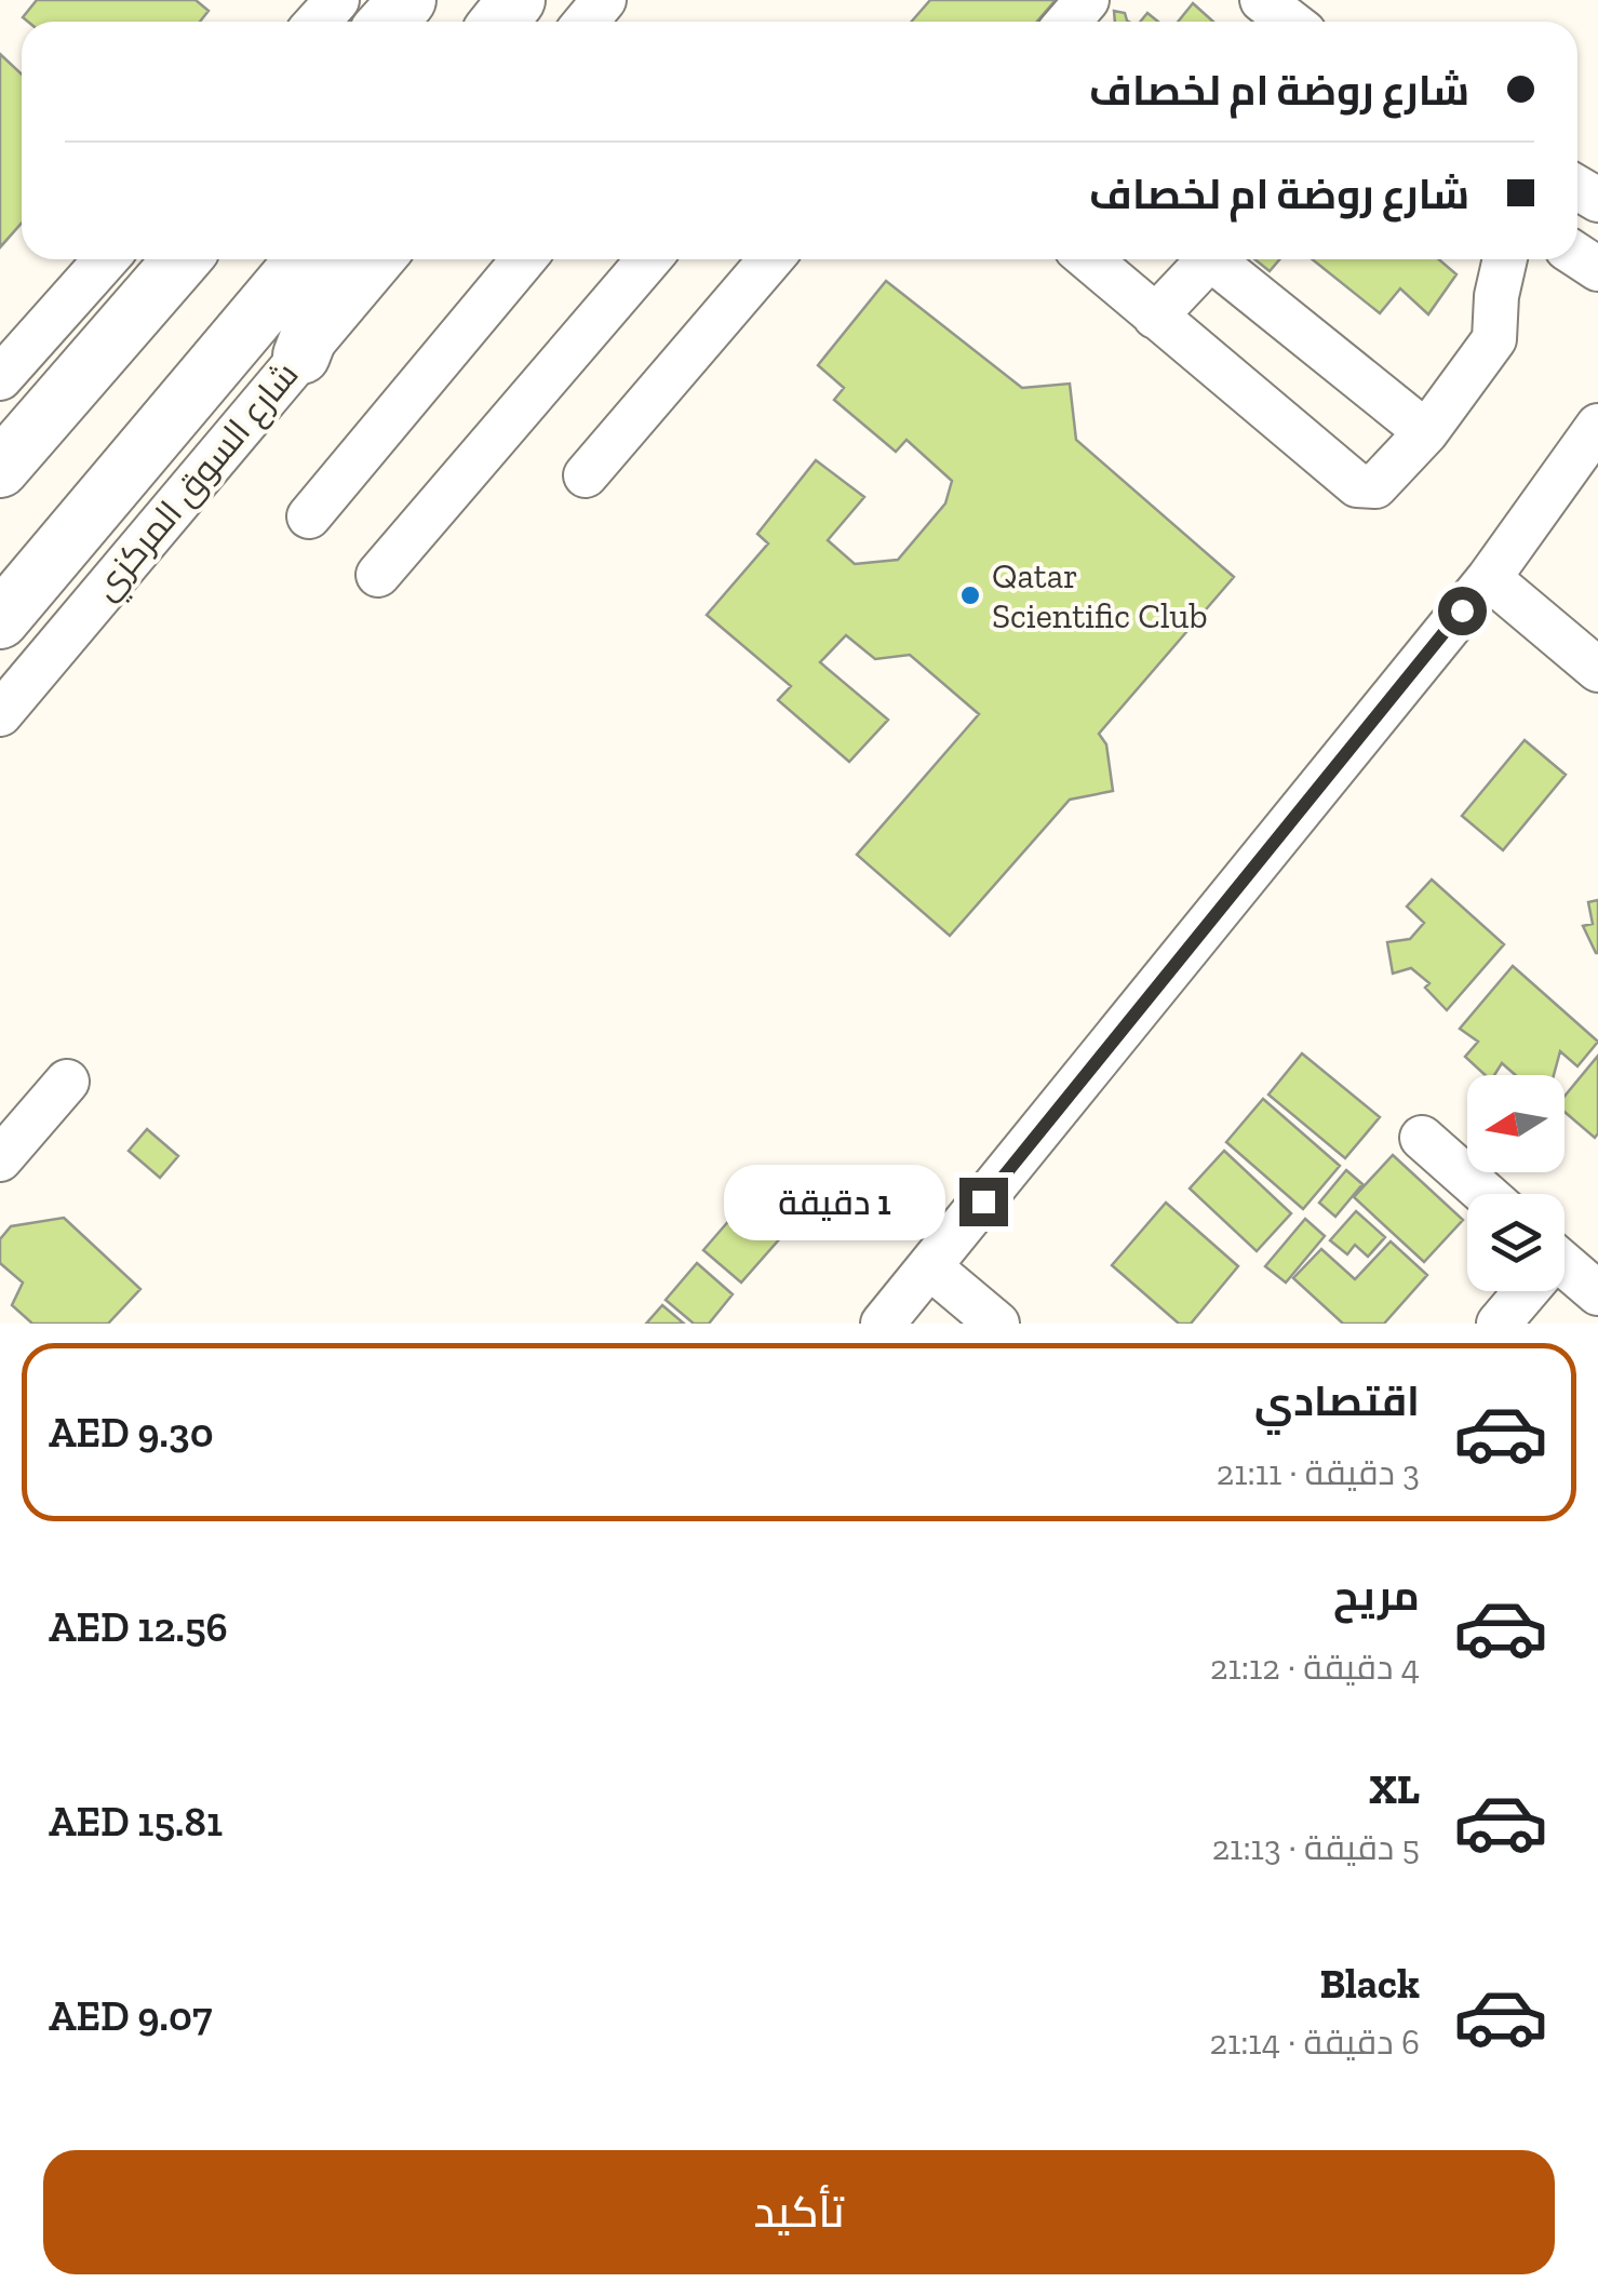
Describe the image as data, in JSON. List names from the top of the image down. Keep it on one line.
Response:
{"streets":{"main road":["شارع السوق المركزي"]},"places":["Qatar Scientific Club"],"north":"left","page":{"banner":["شارع روضة ام لخصاف","شارع روضة ام لخصاف"],"bubble":"1 دقيقة","list":[{"name":"اقتصادي","note":"3 دقيقة · 21:11","value":"AED 9.30"},{"name":"مريح","note":"4 دقيقة · 21:12","value":"AED 12.56"},{"name":"XL","note":"5 دقيقة · 21:13","value":"AED 15.81"},{"name":"Black","note":"6 دقيقة · 21:14","value":"AED 9.07"}],"buttons":"تأكيد"}}
